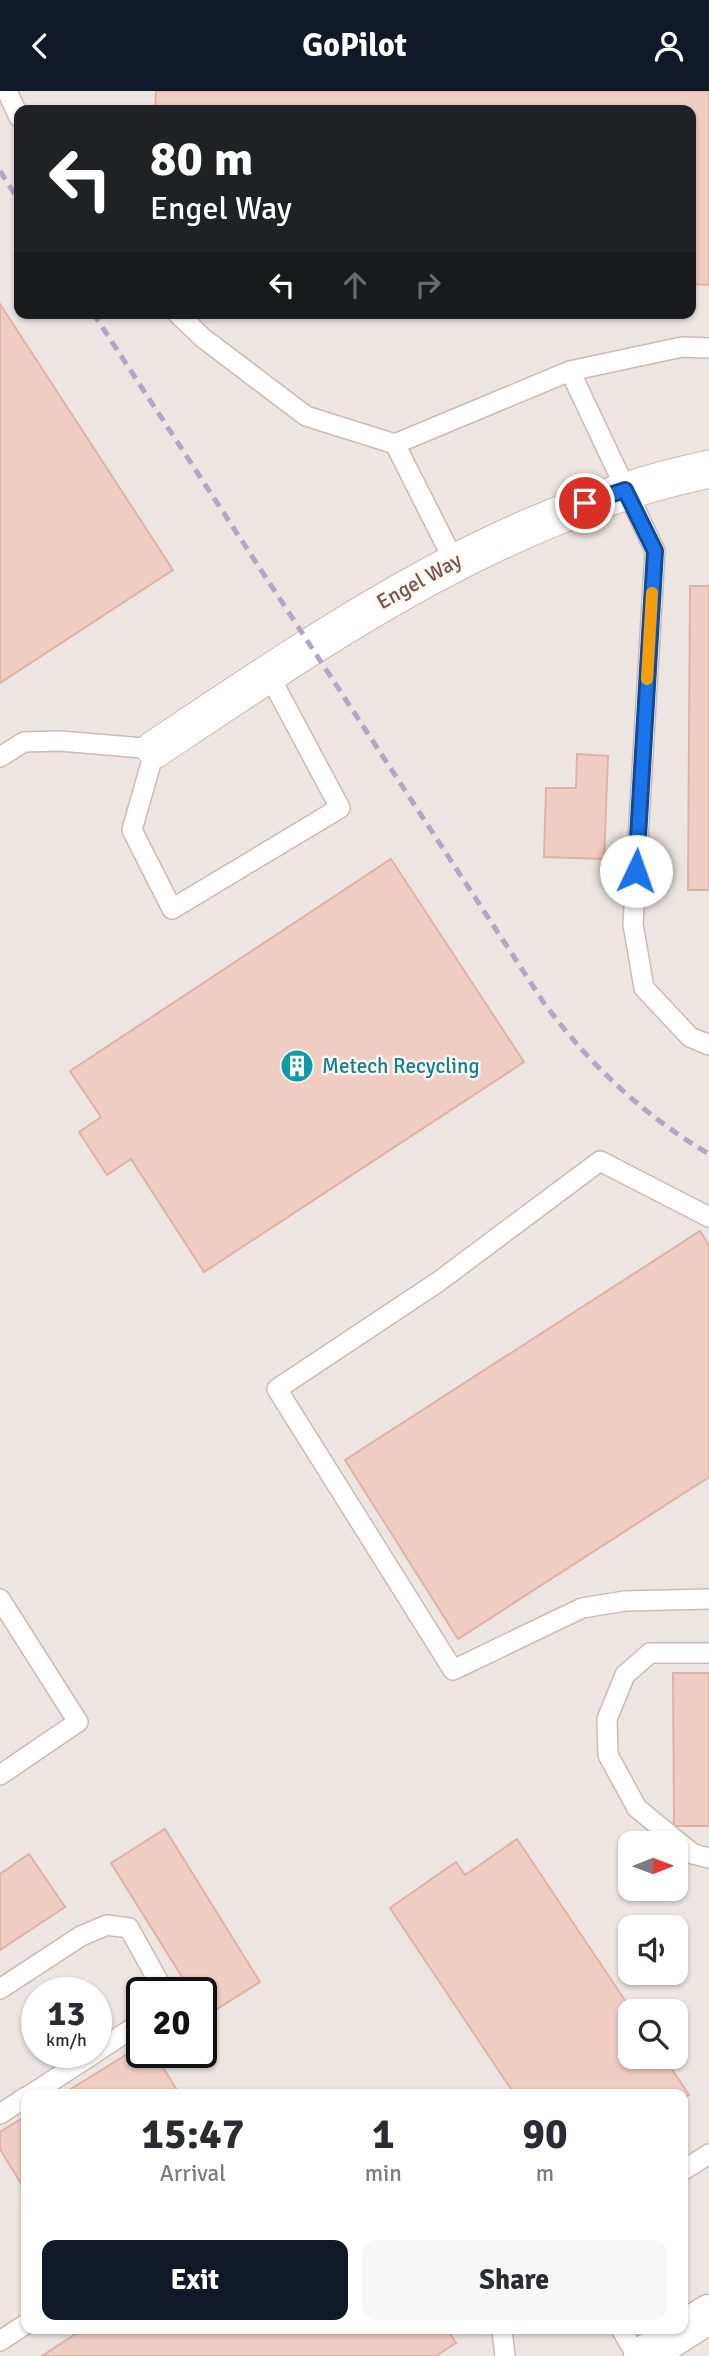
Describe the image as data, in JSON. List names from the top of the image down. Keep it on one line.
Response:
{"streets":{"street":["Engel Way"]},"places":{"building":["Metech Recycling"]},"north":"right","page":{"header":"GoPilot","turn":["80 m","Engel Way"],"speed":"13 km/h","limit":"20","eta":["15:47","Arrival","1","min","90","m"],"buttons":["Exit","Share"]}}
